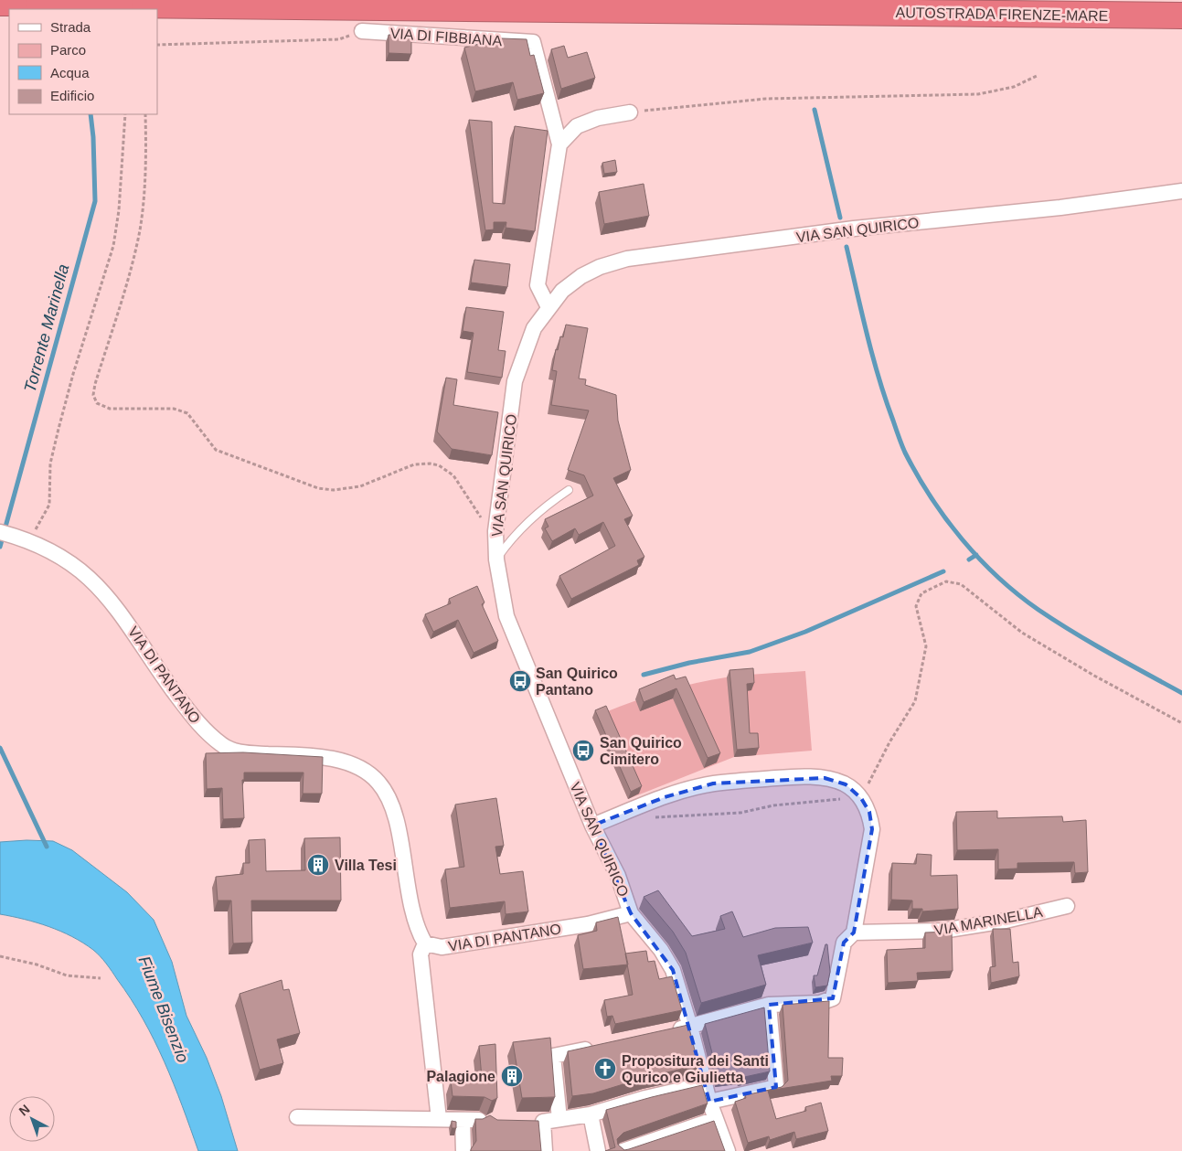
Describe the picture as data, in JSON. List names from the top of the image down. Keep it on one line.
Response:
{"streets":{"highway":["AUTOSTRADA FIRENZE-MARE"],"street":["VIA DI FIBBIANA","VIA SAN QUIRICO","VIA DI PANTANO","VIA MARINELLA"]},"crossings":[["VIA SAN QUIRICO","VIA DI PANTANO"]],"water":["Torrente Marinella","Fiume Bisenzio"],"places":{"bus stop":["San Quirico Pantano","San Quirico Cimitero"],"building":["Villa Tesi","Palagione"],"church":["Propositura dei Santi Qurico e Giulietta"]},"legend":["Strada","Parco","Acqua","Edificio"],"north":"top left"}
